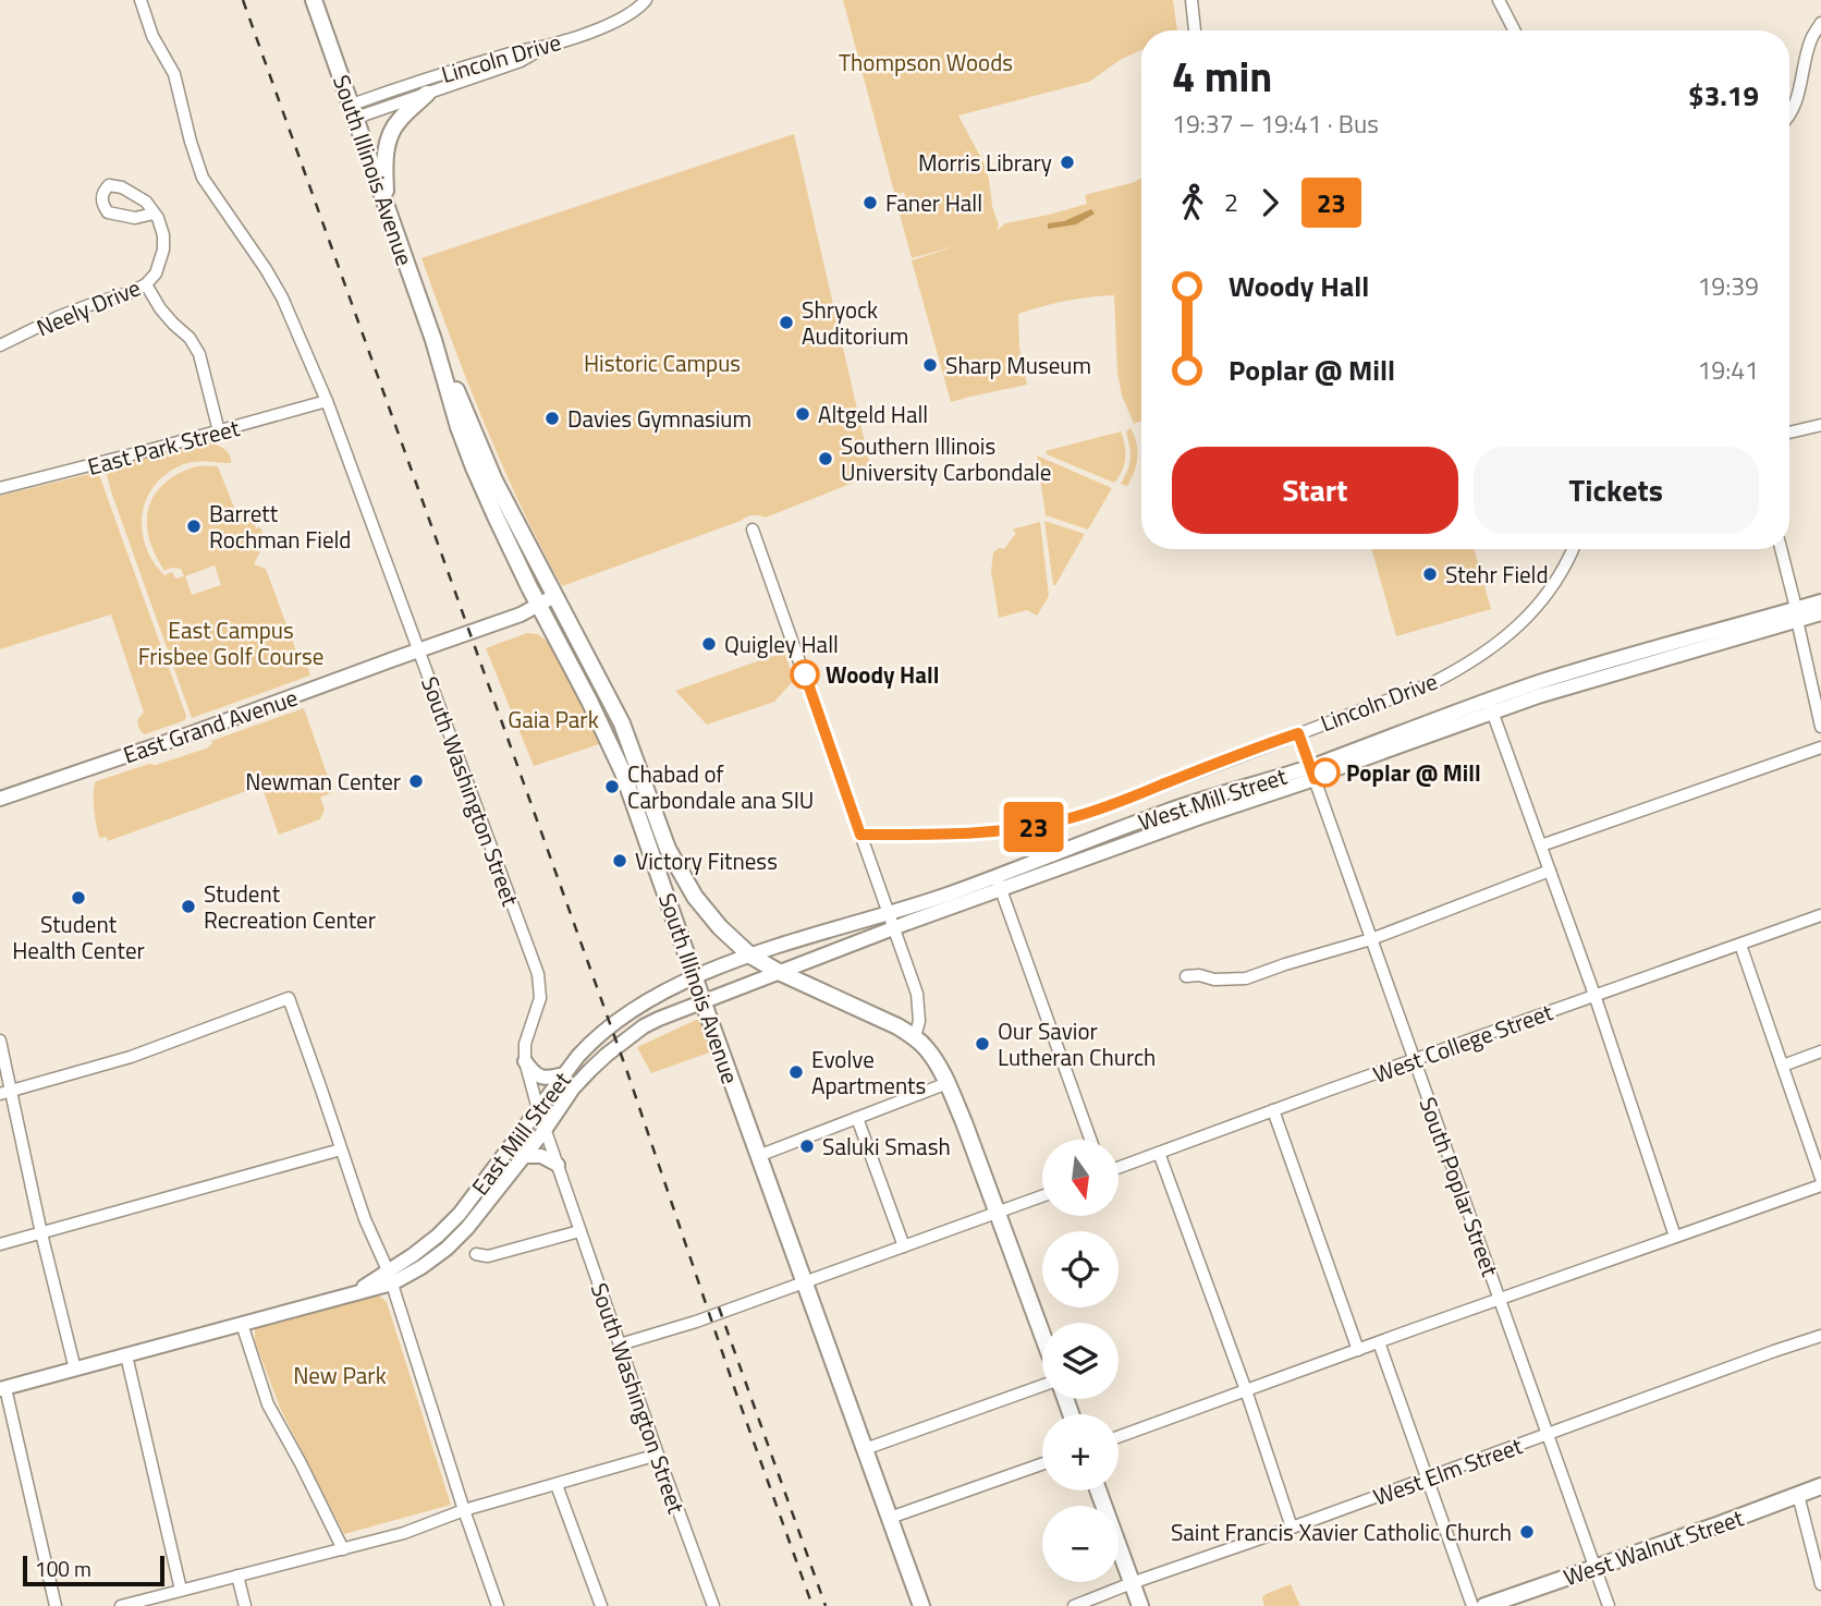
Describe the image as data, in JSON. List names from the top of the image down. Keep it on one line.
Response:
{"streets":{"highway":["South Illinois Avenue","West Walnut Street"],"main road":["East Grand Avenue","West Mill Street","East Mill Street"],"street":["Lincoln Drive","Neely Drive","East Park Street","South Washington Street","West College Street","South Poplar Street","West Elm Street"]},"crossings":[["Lincoln Drive","South Illinois Avenue"],["Lincoln Drive","South Poplar Street"],["South Illinois Avenue","East Grand Avenue"],["South Illinois Avenue","West Mill Street"],["South Illinois Avenue","East Mill Street"],["East Park Street","South Washington Street"],["East Grand Avenue","South Washington Street"],["South Washington Street","East Mill Street"],["West Mill Street","East Mill Street"],["West Mill Street","South Poplar Street"],["West College Street","South Poplar Street"],["South Poplar Street","West Elm Street"],["South Poplar Street","West Walnut Street"]],"parks":["Thompson Woods","Historic Campus","East Campus Frisbee Golf Course","Gaia Park","New Park"],"places":["Morris Library","Faner Hall","Shryock Auditorium","Sharp Museum","Altgeld Hall","Davies Gymnasium","Southern Illinois University Carbondale","Barrett Rochman Field","Stehr Field","Quigley Hall","Woody Hall","Poplar @ Mill","Newman Center","Chabad of Carbondale ana SIU","Victory Fitness","Student Health Center","Student Recreation Center","Our Savior Lutheran Church","Evolve Apartments","Saluki Smash","Saint Francis Xavier Catholic Church"],"lines":["bus line 23"],"scale_bar":"100 m","north":"bottom","page":{"on_map":"23","heading":["4 min","19:37 – 19:41 · Bus","$3.19"],"legs":["2","23"],"list":[{"name":"Woody Hall","value":"19:39"},{"name":"Poplar @ Mill","value":"19:41"}],"buttons":["Start","Tickets"],"map_buttons":["+","−"],"scale":"100 m"}}
